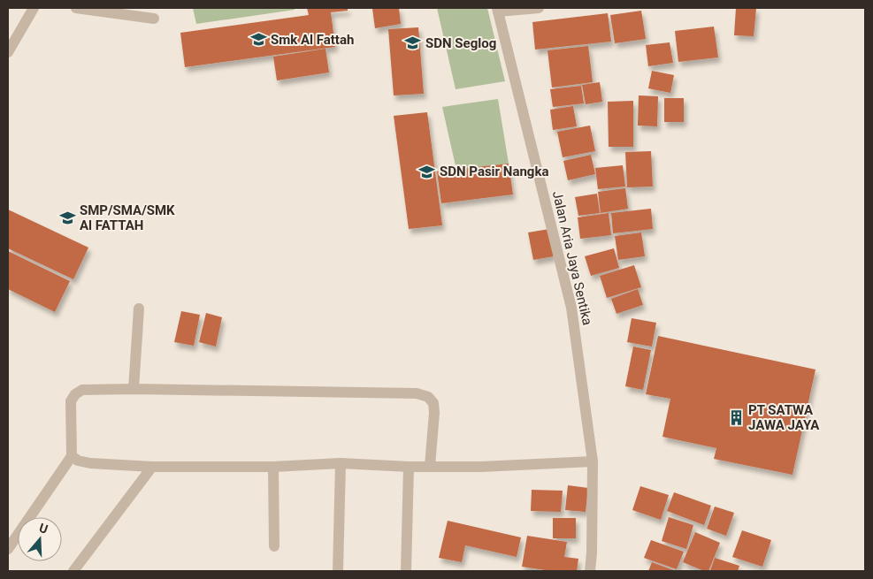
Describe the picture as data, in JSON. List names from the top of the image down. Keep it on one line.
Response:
{"streets":{"street":["Jalan Aria Jaya Sentika"]},"places":{"school or university":["Smk Al Fattah","SDN Seglog","SDN Pasir Nangka","SMP/SMA/SMK Al FATTAH"],"building":["PT SATWA JAWA JAYA"]},"north":"top"}
